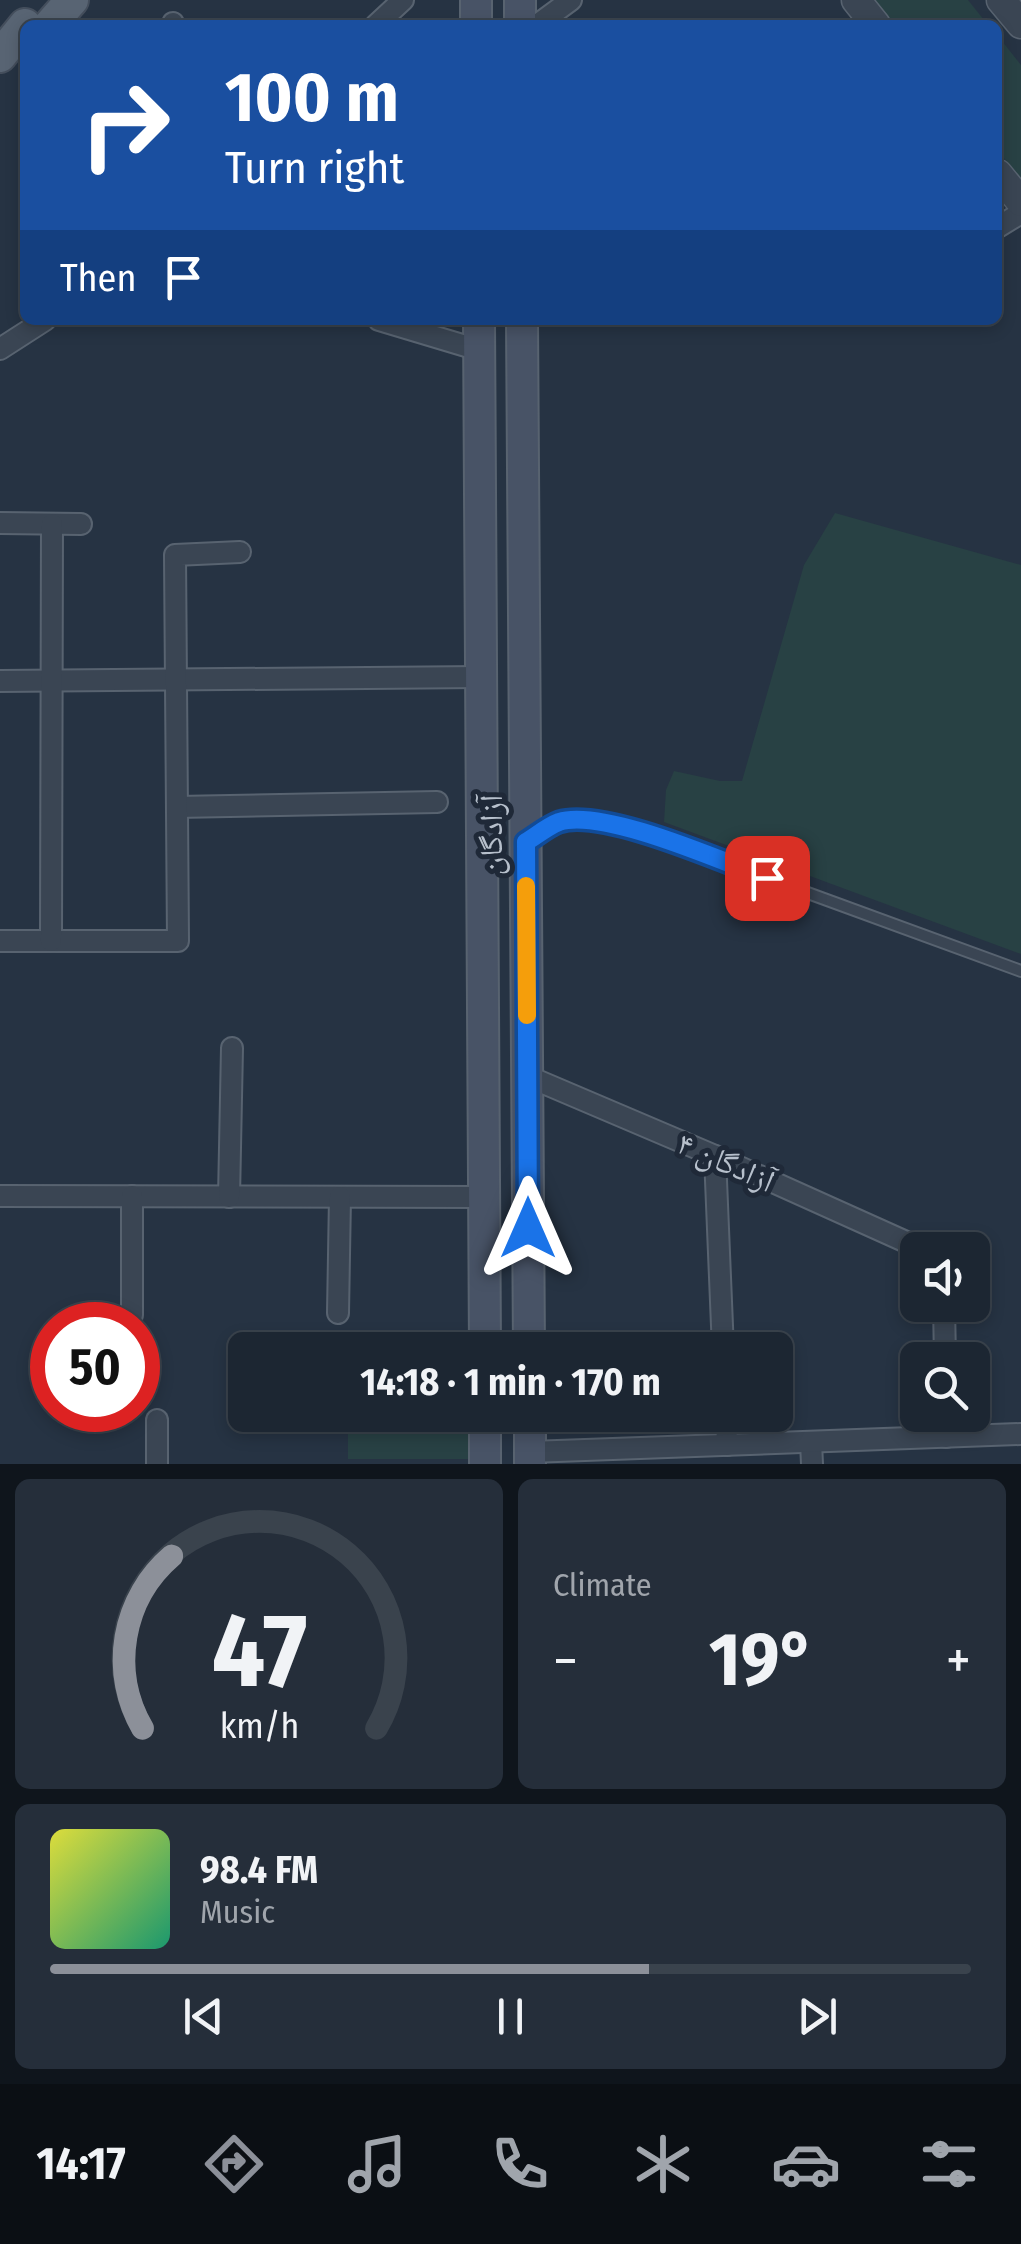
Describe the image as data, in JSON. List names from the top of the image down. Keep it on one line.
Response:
{"streets":{"main road":["آزادگان"],"street":["آزادگان ۴"]},"crossings":[["آزادگان","آزادگان ۴"]],"page":{"turn":["100 m","Turn right"],"then":"Then","limit":"50","trip":"14:18 · 1 min · 170 m","tile":"Climate","heat":["−","19°","+"],"song":["98.4 FM","Music"],"tabs":"14:17","gauge":["47","km/h"]}}
